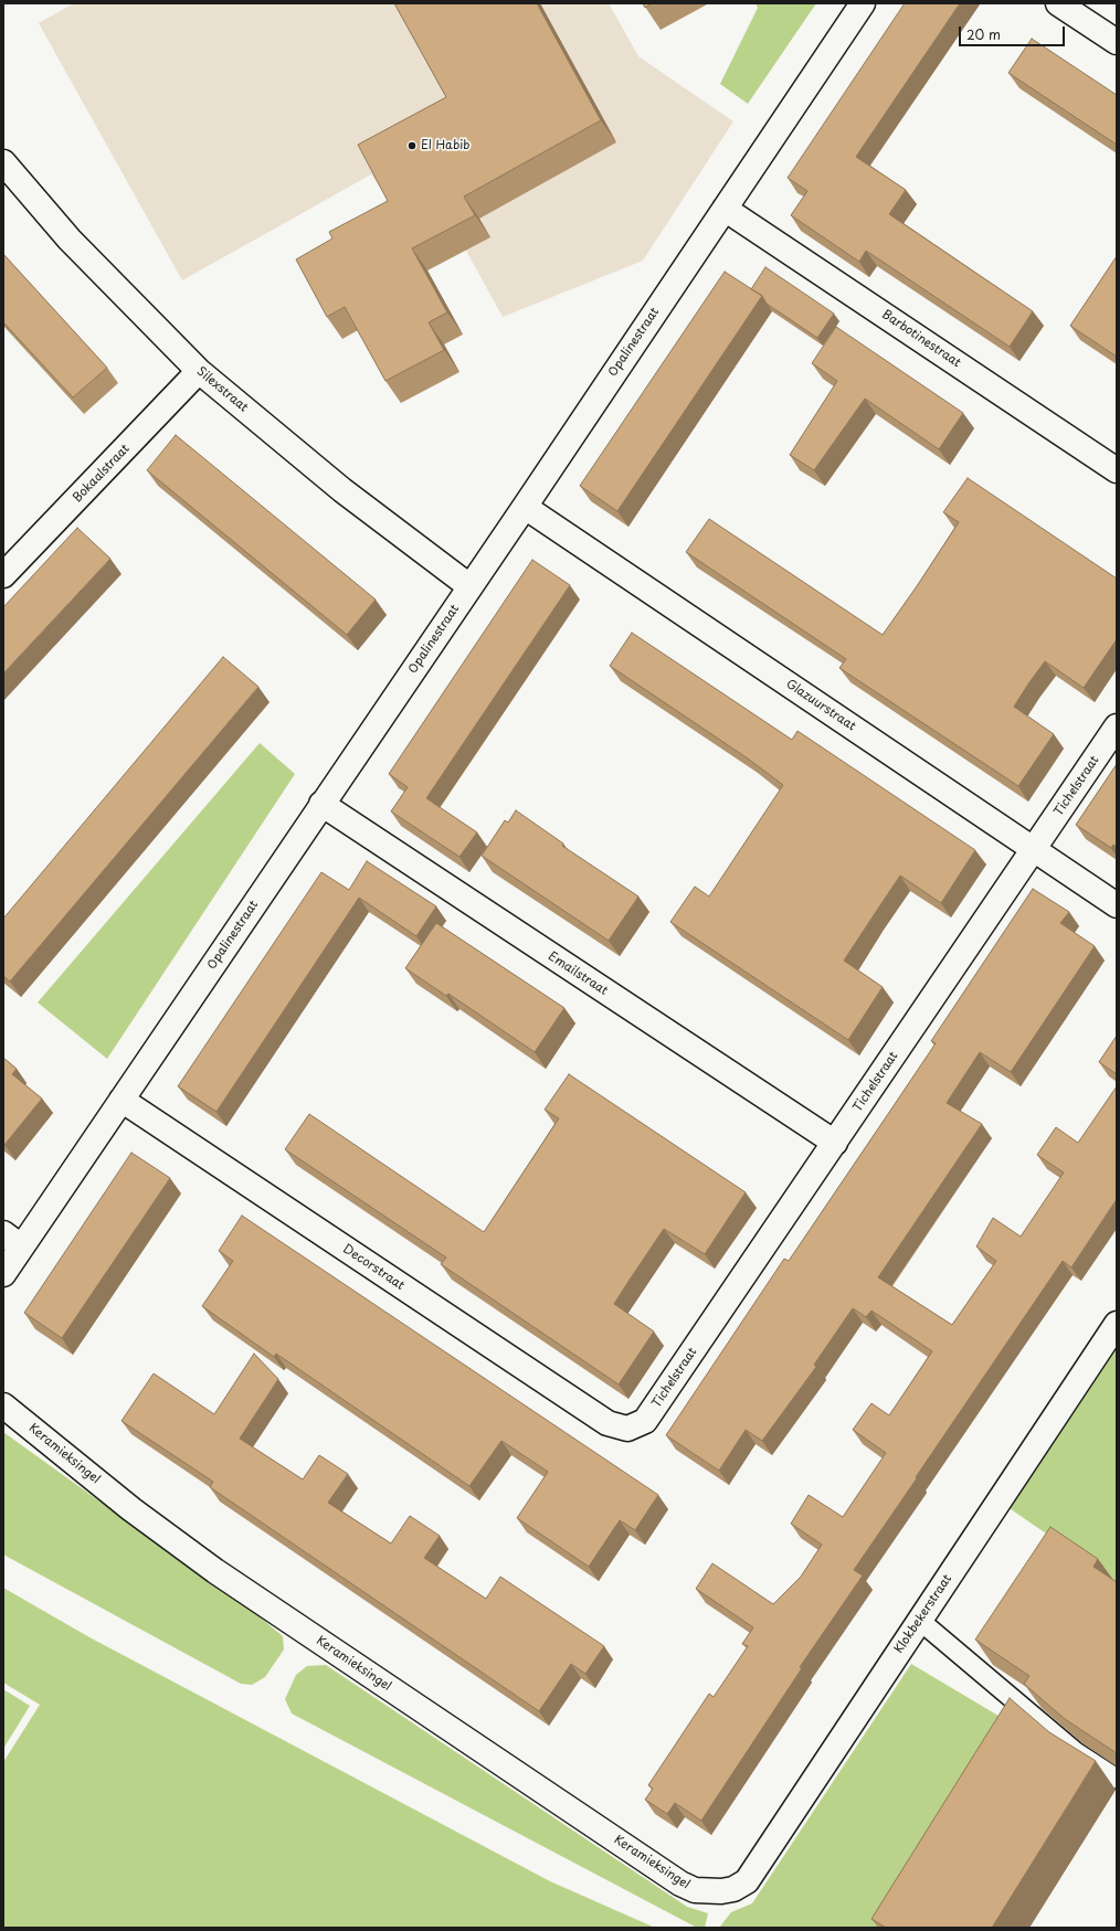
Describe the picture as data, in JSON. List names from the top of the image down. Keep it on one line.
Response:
{"streets":{"street":["Barbotinestraat","Opalinestraat","Silexstraat","Bokaalstraat","Glazuurstraat","Tichelstraat","Emailstraat","Decorstraat","Keramieksingel","Klokbekerstraat"]},"crossings":[["Barbotinestraat","Opalinestraat"],["Opalinestraat","Silexstraat"],["Opalinestraat","Glazuurstraat"],["Opalinestraat","Emailstraat"],["Opalinestraat","Decorstraat"],["Silexstraat","Bokaalstraat"],["Glazuurstraat","Tichelstraat"],["Tichelstraat","Emailstraat"],["Tichelstraat","Decorstraat"],["Keramieksingel","Klokbekerstraat"]],"places":["El Habib"],"scale_bar":"20 m"}
